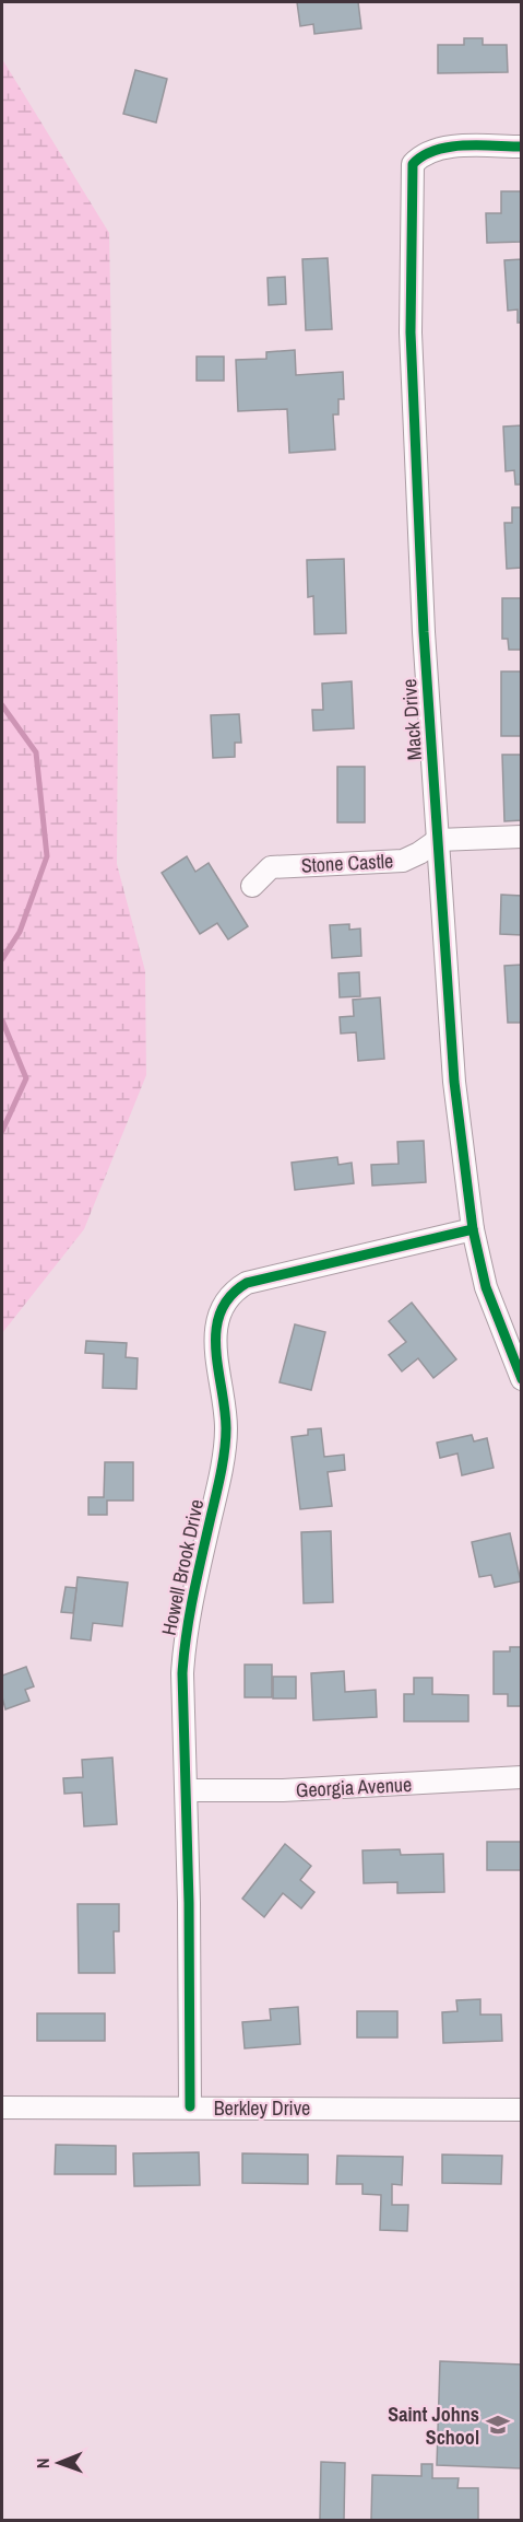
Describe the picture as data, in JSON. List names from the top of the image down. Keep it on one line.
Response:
{"streets":{"street":["Mack Drive","Stone Castle","Howell Brook Drive","Georgia Avenue","Berkley Drive"]},"crossings":[["Mack Drive","Stone Castle"],["Mack Drive","Howell Brook Drive"],["Howell Brook Drive","Georgia Avenue"],["Howell Brook Drive","Berkley Drive"]],"places":{"school or university":["Saint Johns School"]},"north":"left"}
